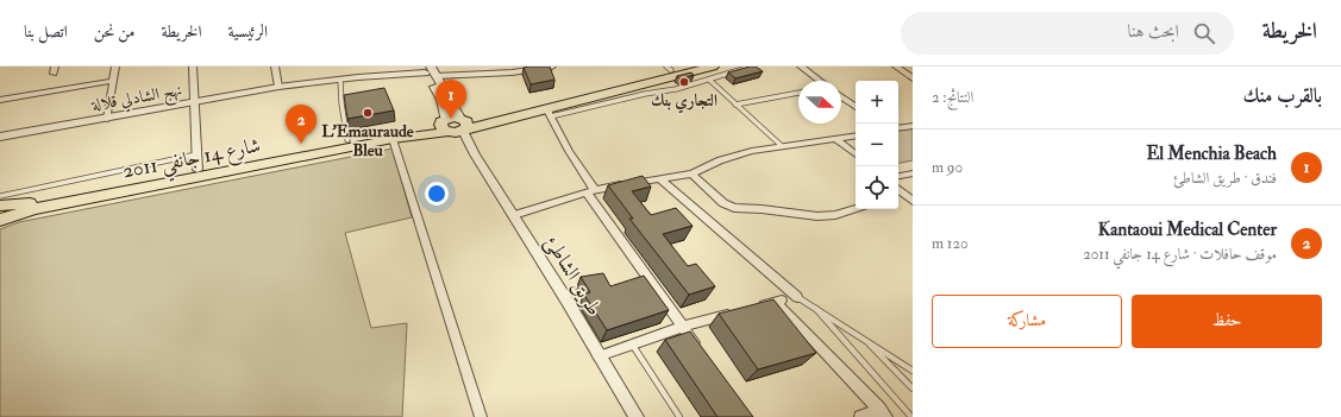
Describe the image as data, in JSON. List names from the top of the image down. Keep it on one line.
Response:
{"streets":{"main road":["شارع 14 جانفي 2011"],"street":["نهج الشادلي قلالة","طريق الشاطئ"]},"crossings":[["نهج الشادلي قلالة","طريق الشاطئ"],["شارع 14 جانفي 2011","طريق الشاطئ"]],"places":["التجاري بنك","L'Emauraude Bleu"],"north":"right","page":{"header":"الخريطة","search":"ابحث هنا","nav":["الرئيسية","الخريطة","من نحن","اتصل بنا"],"heading":["بالقرب منك","النتائج: 2"],"pins":["1","2"],"map_buttons":["+","−"],"list":[{"mark":"1","name":"El Menchia Beach","note":"فندق · طريق الشاطئ","value":"90 m"},{"mark":"2","name":"Kantaoui Medical Center","note":"موقف حافلات · شارع 14 جانفي 2011","value":"120 m"}],"buttons":["حفظ","مشاركة"]}}
